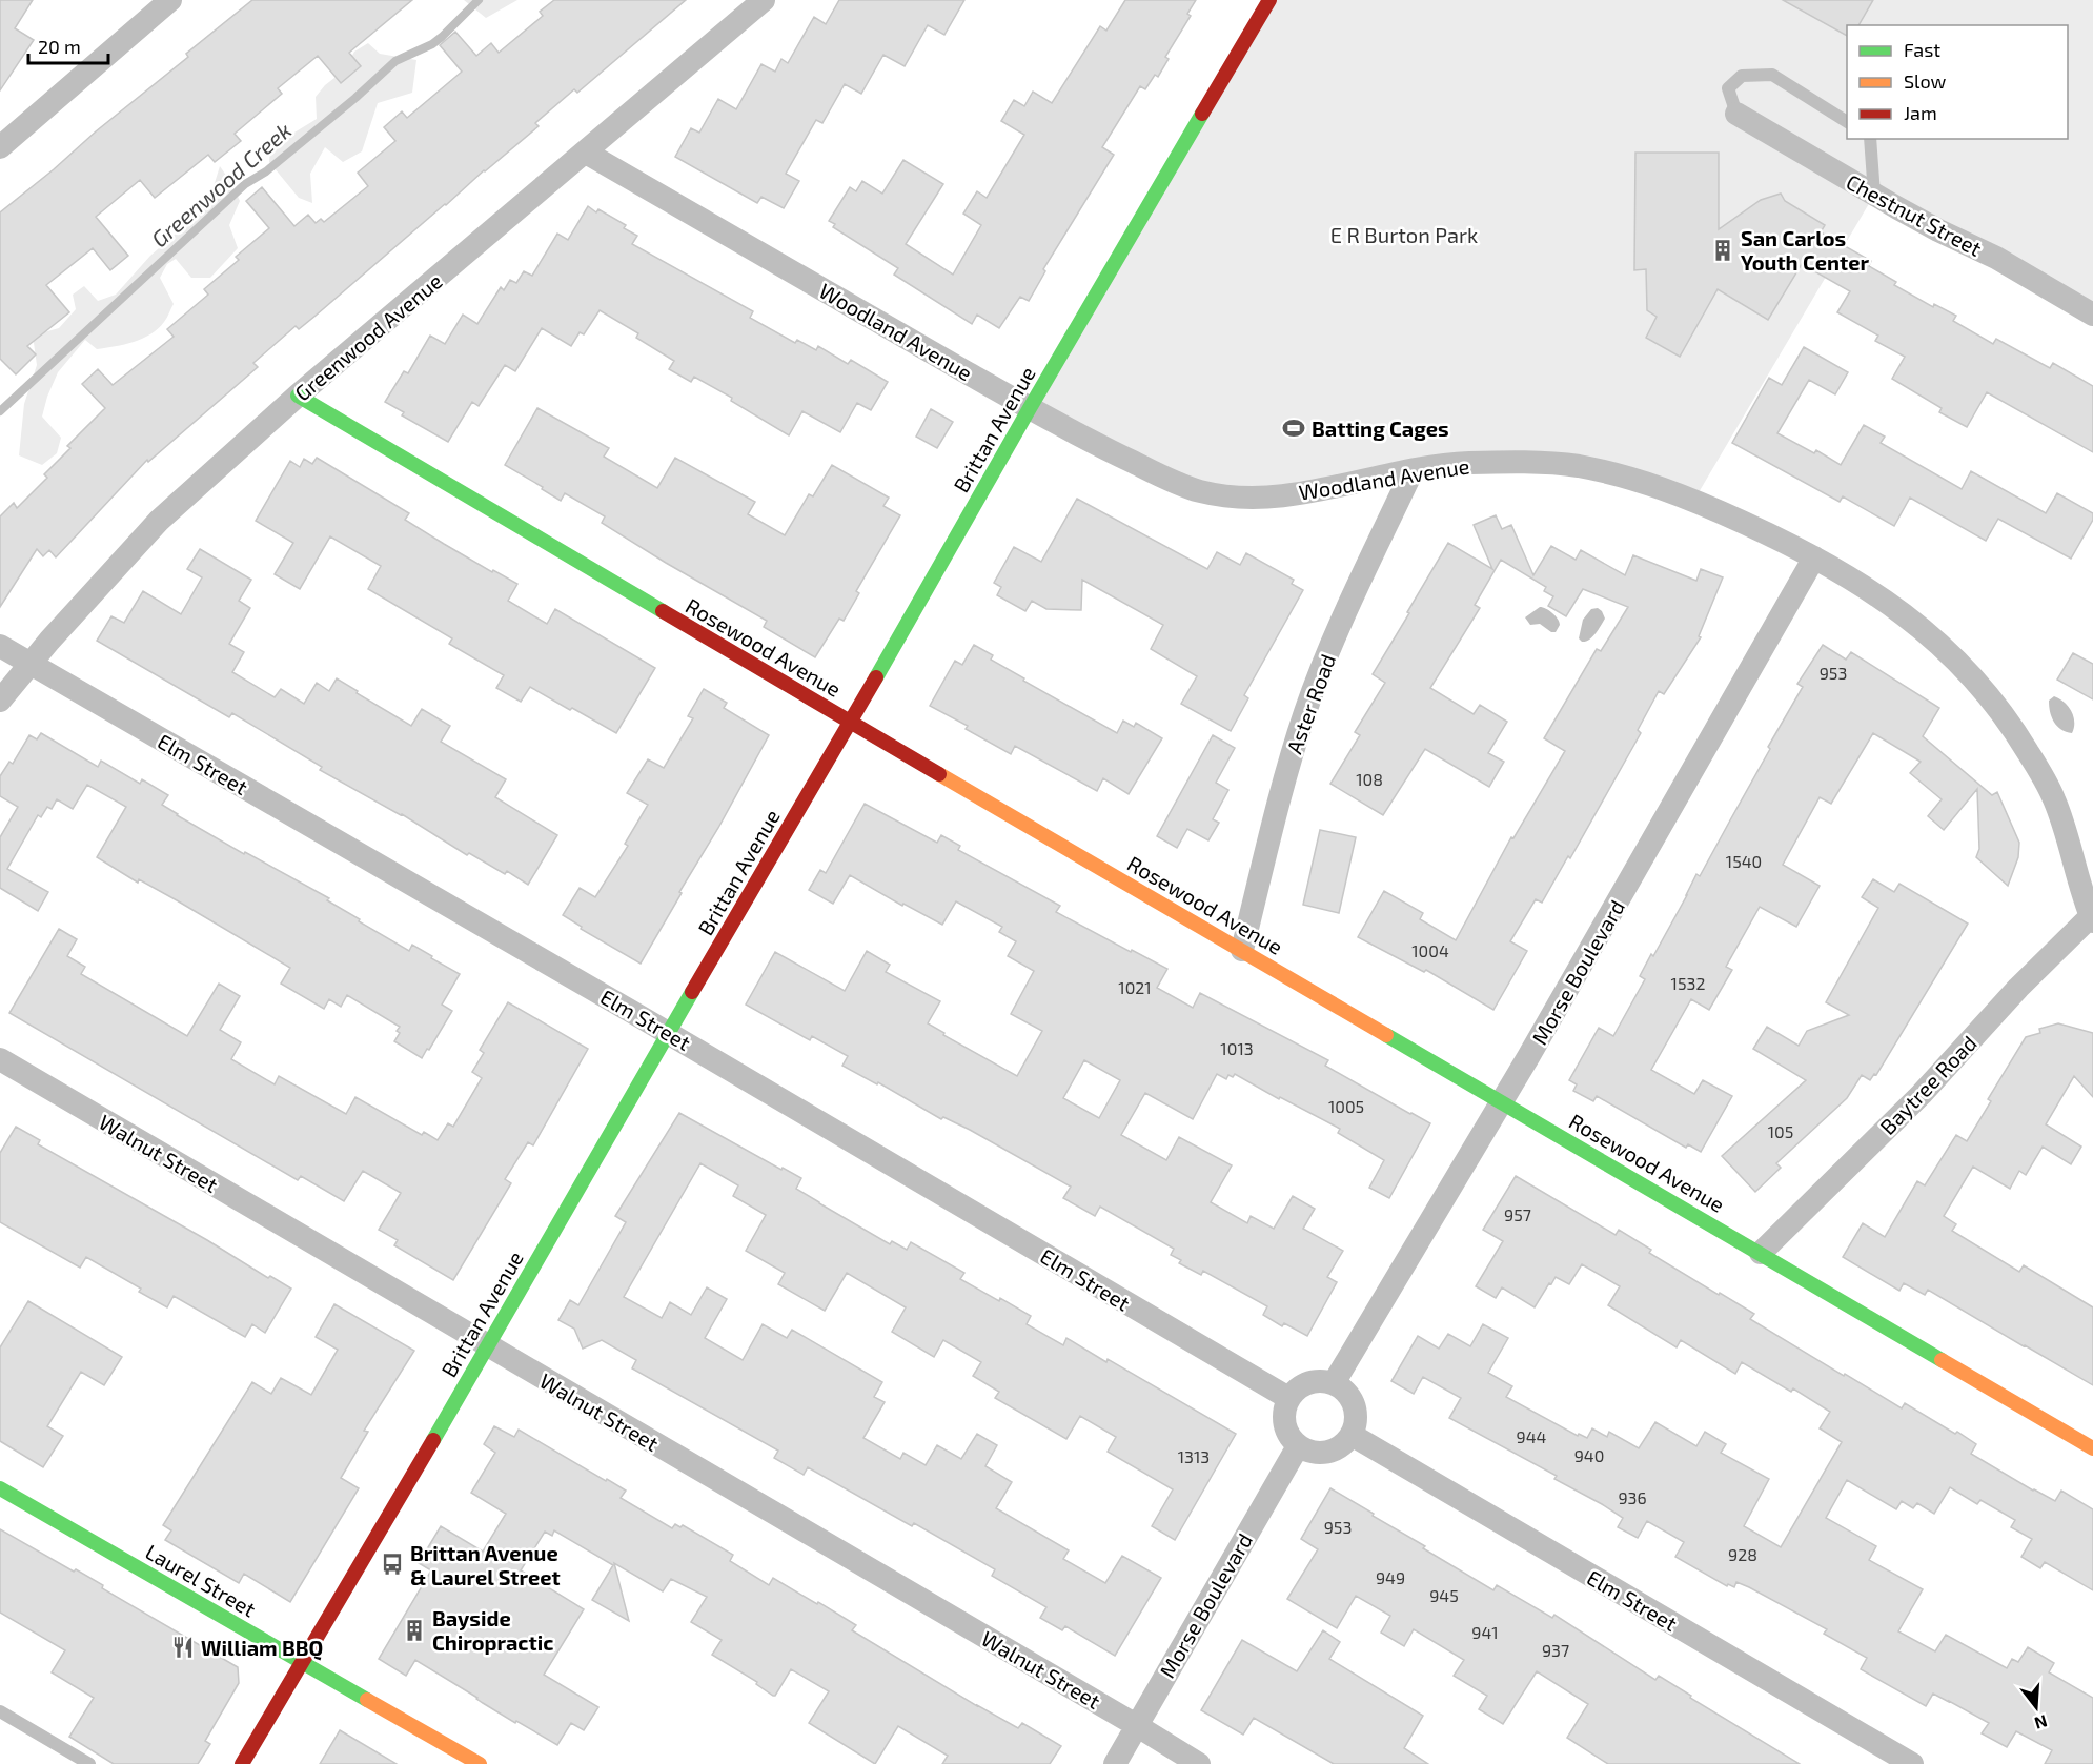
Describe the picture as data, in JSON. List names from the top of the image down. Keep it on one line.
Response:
{"streets":{"street":["Chestnut Street","Woodland Avenue","Greenwood Avenue","Brittan Avenue","Rosewood Avenue","Aster Road","Elm Street","Morse Boulevard","Baytree Road","Walnut Street","Laurel Street"]},"crossings":[["Woodland Avenue","Greenwood Avenue"],["Woodland Avenue","Brittan Avenue"],["Woodland Avenue","Aster Road"],["Woodland Avenue","Morse Boulevard"],["Woodland Avenue","Baytree Road"],["Greenwood Avenue","Rosewood Avenue"],["Greenwood Avenue","Elm Street"],["Brittan Avenue","Rosewood Avenue"],["Brittan Avenue","Elm Street"],["Brittan Avenue","Walnut Street"],["Brittan Avenue","Laurel Street"],["Rosewood Avenue","Aster Road"],["Rosewood Avenue","Morse Boulevard"],["Rosewood Avenue","Baytree Road"],["Elm Street","Morse Boulevard"],["Morse Boulevard","Walnut Street"]],"water":["Greenwood Creek"],"parks":["E R Burton Park"],"places":{"building":["San Carlos Youth Center","Bayside Chiropractic"],"sports":["Batting Cages"],"bus stop":["Brittan Avenue & Laurel Street"],"restaurant":["William BBQ"]},"house_numbers":["953","108","1540","1004","1532","1021","1013","1005","105","957","944","940","1313","936","953","928","949","945","941","937"],"legend":["Fast","Slow","Jam"],"scale_bar":"20 m","north":"bottom"}
